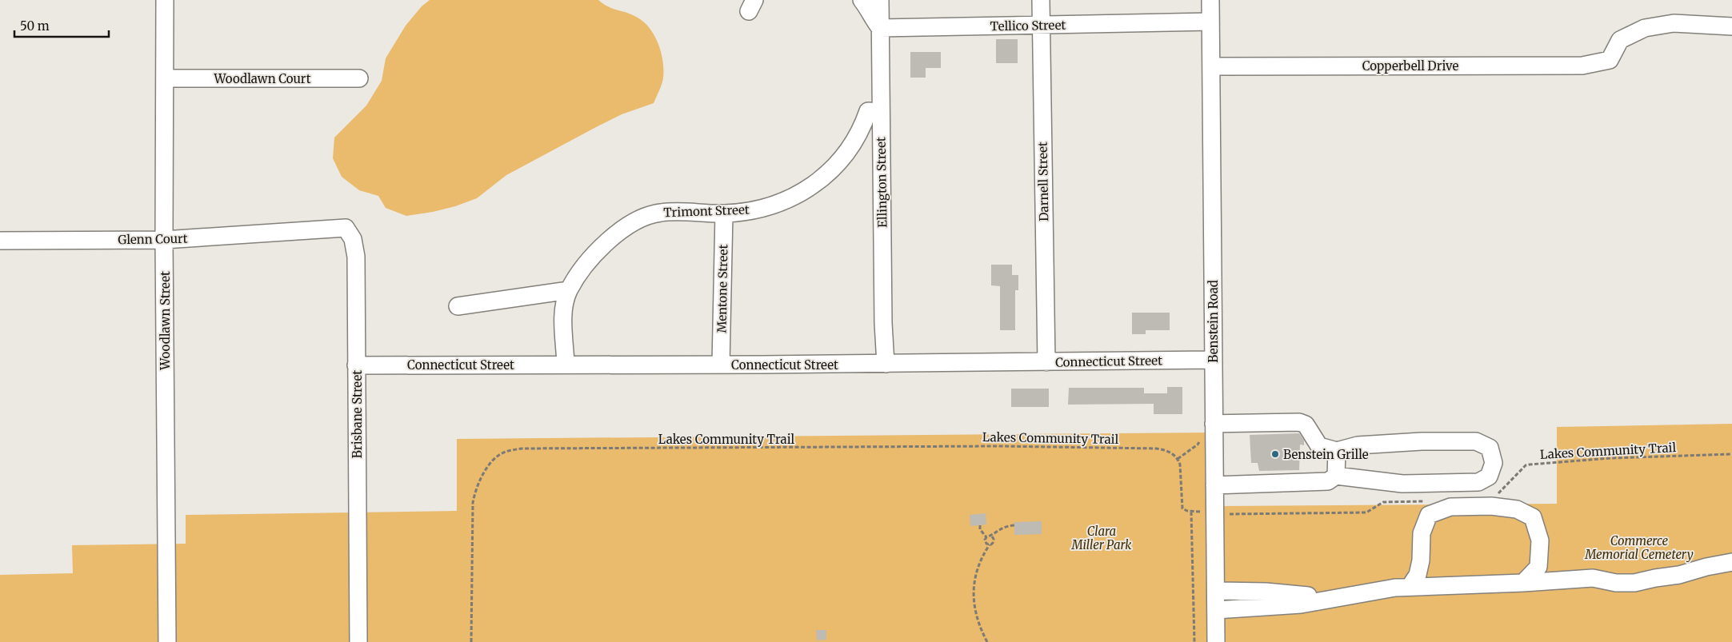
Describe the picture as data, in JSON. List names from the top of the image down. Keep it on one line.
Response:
{"streets":{"street":["Tellico Street","Copperbell Drive","Woodlawn Court","Darnell Street","Ellington Street","Trimont Street","Glenn Court","Mentone Street","Woodlawn Street","Benstein Road","Connecticut Street","Brisbane Street"],"path":["Lakes Community Trail"]},"crossings":[["Tellico Street","Darnell Street"],["Tellico Street","Ellington Street"],["Tellico Street","Benstein Road"],["Copperbell Drive","Benstein Road"],["Woodlawn Court","Woodlawn Street"],["Darnell Street","Connecticut Street"],["Ellington Street","Trimont Street"],["Ellington Street","Connecticut Street"],["Trimont Street","Mentone Street"],["Trimont Street","Connecticut Street"],["Glenn Court","Woodlawn Street"],["Glenn Court","Brisbane Street"],["Mentone Street","Connecticut Street"],["Benstein Road","Connecticut Street"],["Connecticut Street","Brisbane Street"]],"parks":["Clara Miller Park","Commerce Memorial Cemetery"],"places":["Benstein Grille"],"scale_bar":"50 m"}
